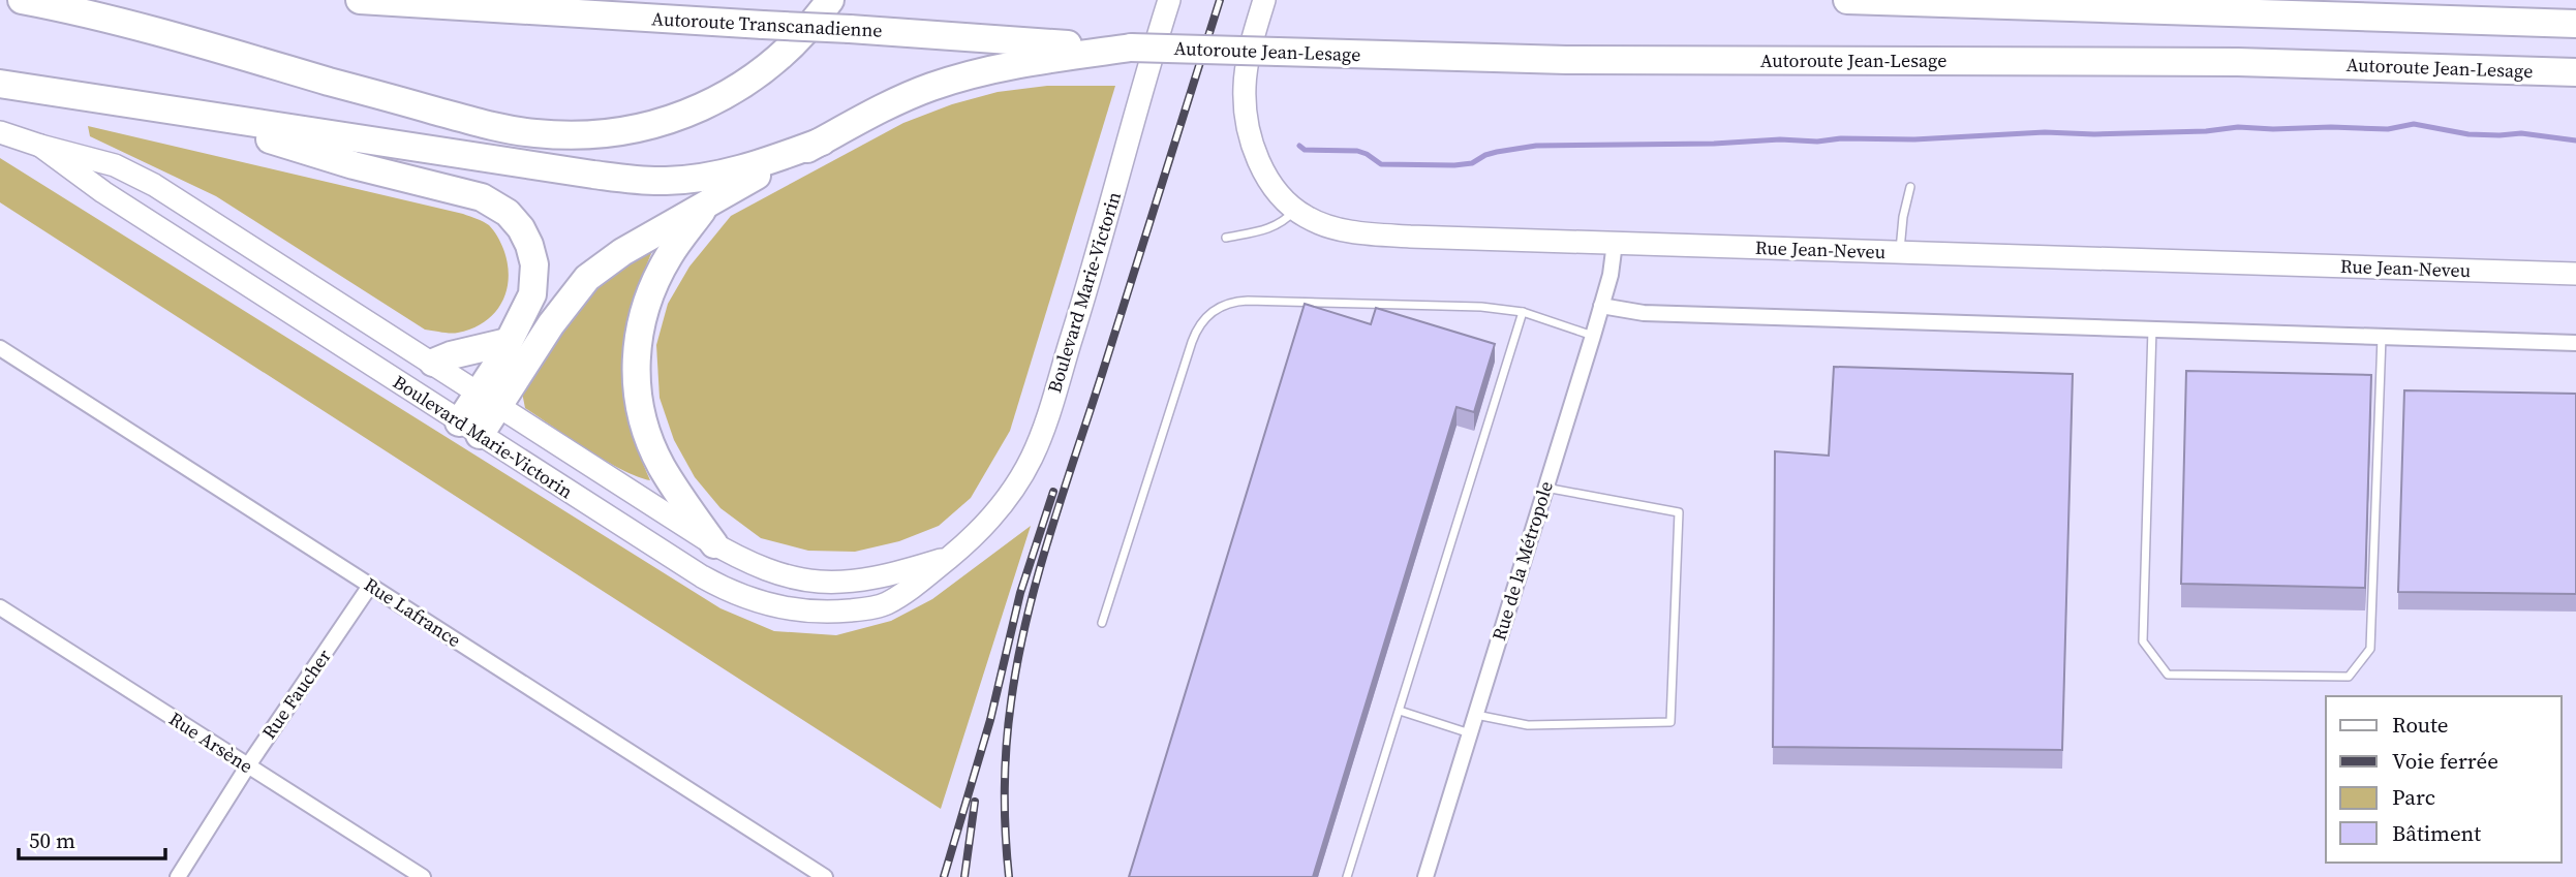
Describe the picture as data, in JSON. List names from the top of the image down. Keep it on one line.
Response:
{"streets":{"highway":["Autoroute Transcanadienne","Autoroute Jean-Lesage"],"street":["Rue Jean-Neveu","Boulevard Marie-Victorin","Rue de la Métropole","Rue Lafrance","Rue Faucher","Rue Arsène"]},"crossings":[["Autoroute Transcanadienne","Autoroute Jean-Lesage"],["Rue Jean-Neveu","Rue de la Métropole"],["Rue Lafrance","Rue Faucher"],["Rue Faucher","Rue Arsène"]],"legend":["Route","Voie ferrée","Parc","Bâtiment"],"scale_bar":"50 m"}
